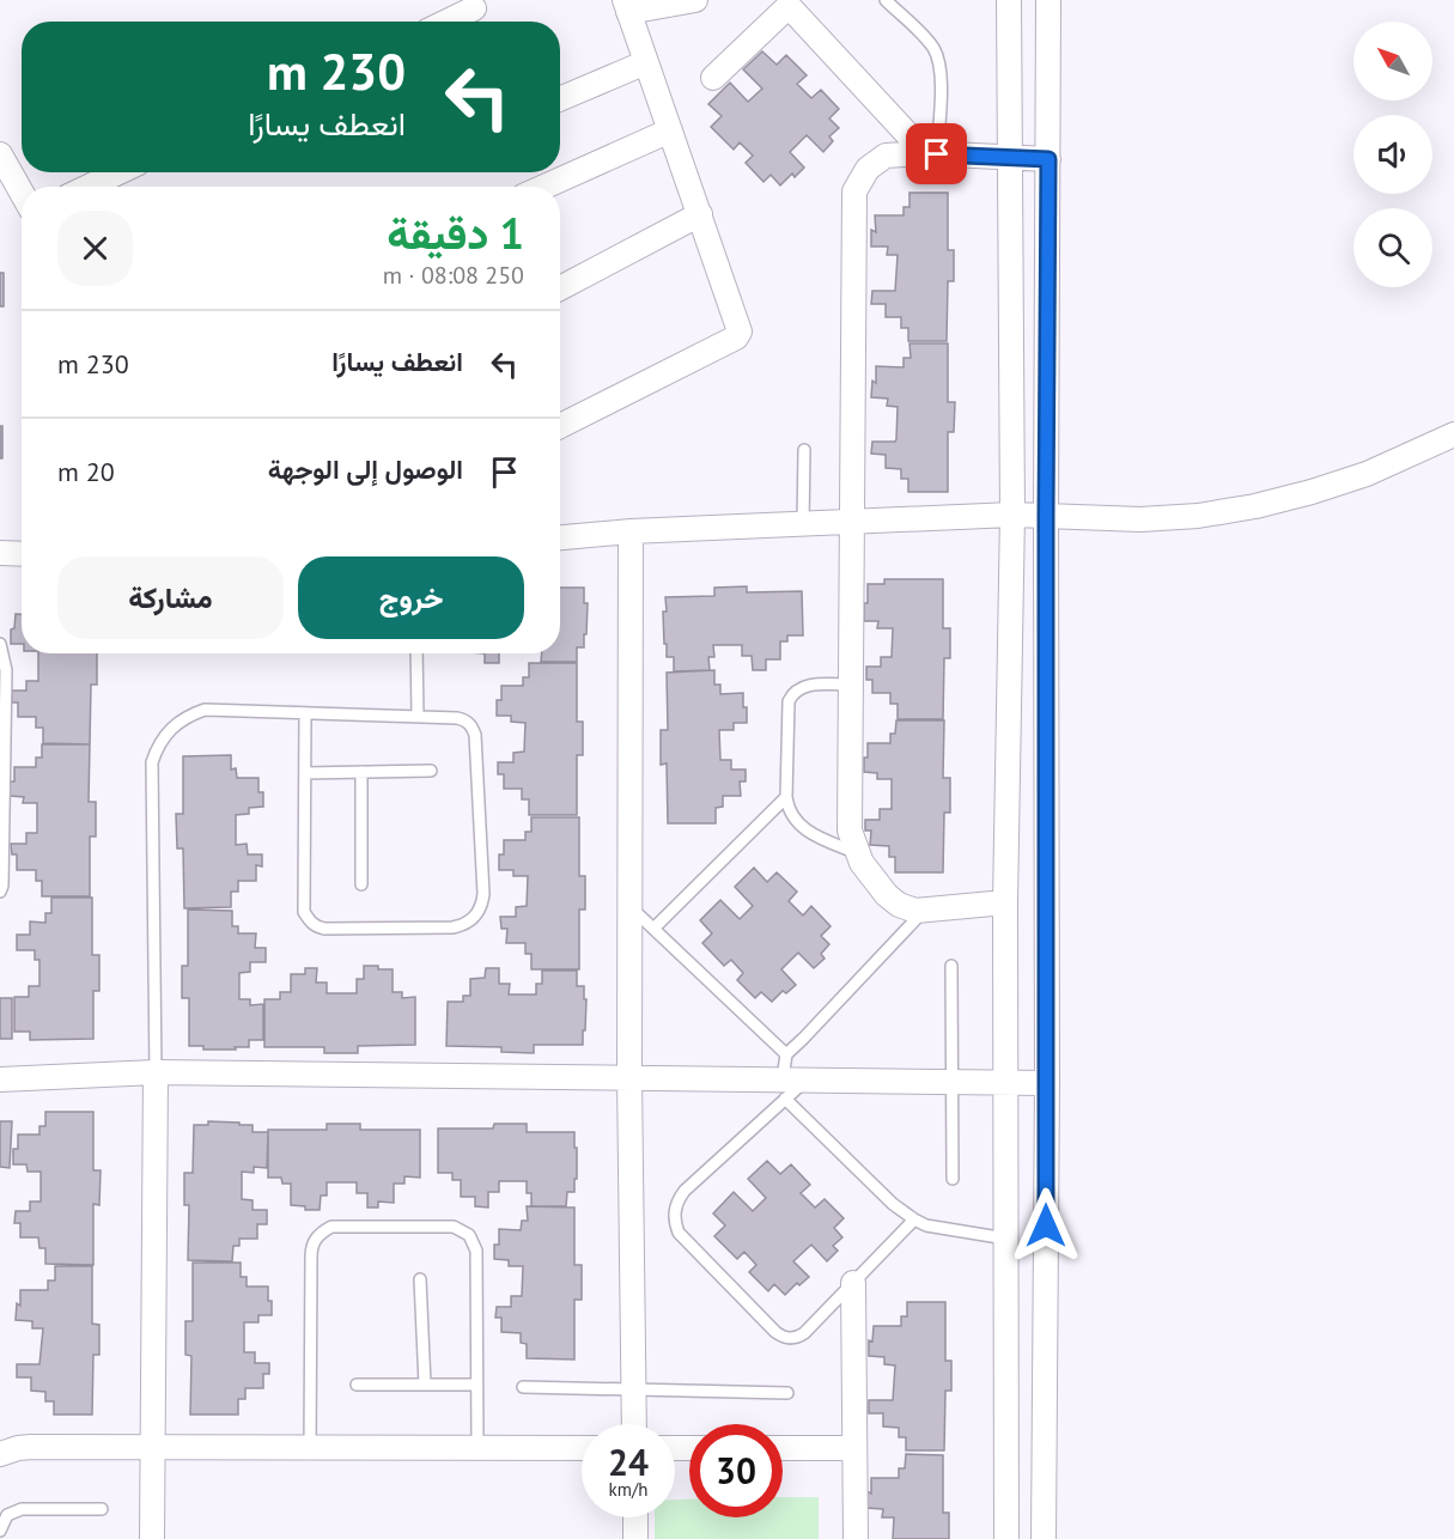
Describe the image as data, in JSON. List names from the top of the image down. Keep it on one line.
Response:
{"north":"top left","page":{"turn":["230 m","انعطف يسارًا"],"heading":["1 دقيقة","250 m · 08:08"],"list":[{"name":"انعطف يسارًا","value":"230 m"},{"name":"الوصول إلى الوجهة","value":"20 m"}],"buttons":["خروج","مشاركة"],"speed":"24 km/h","limit":"30"}}
